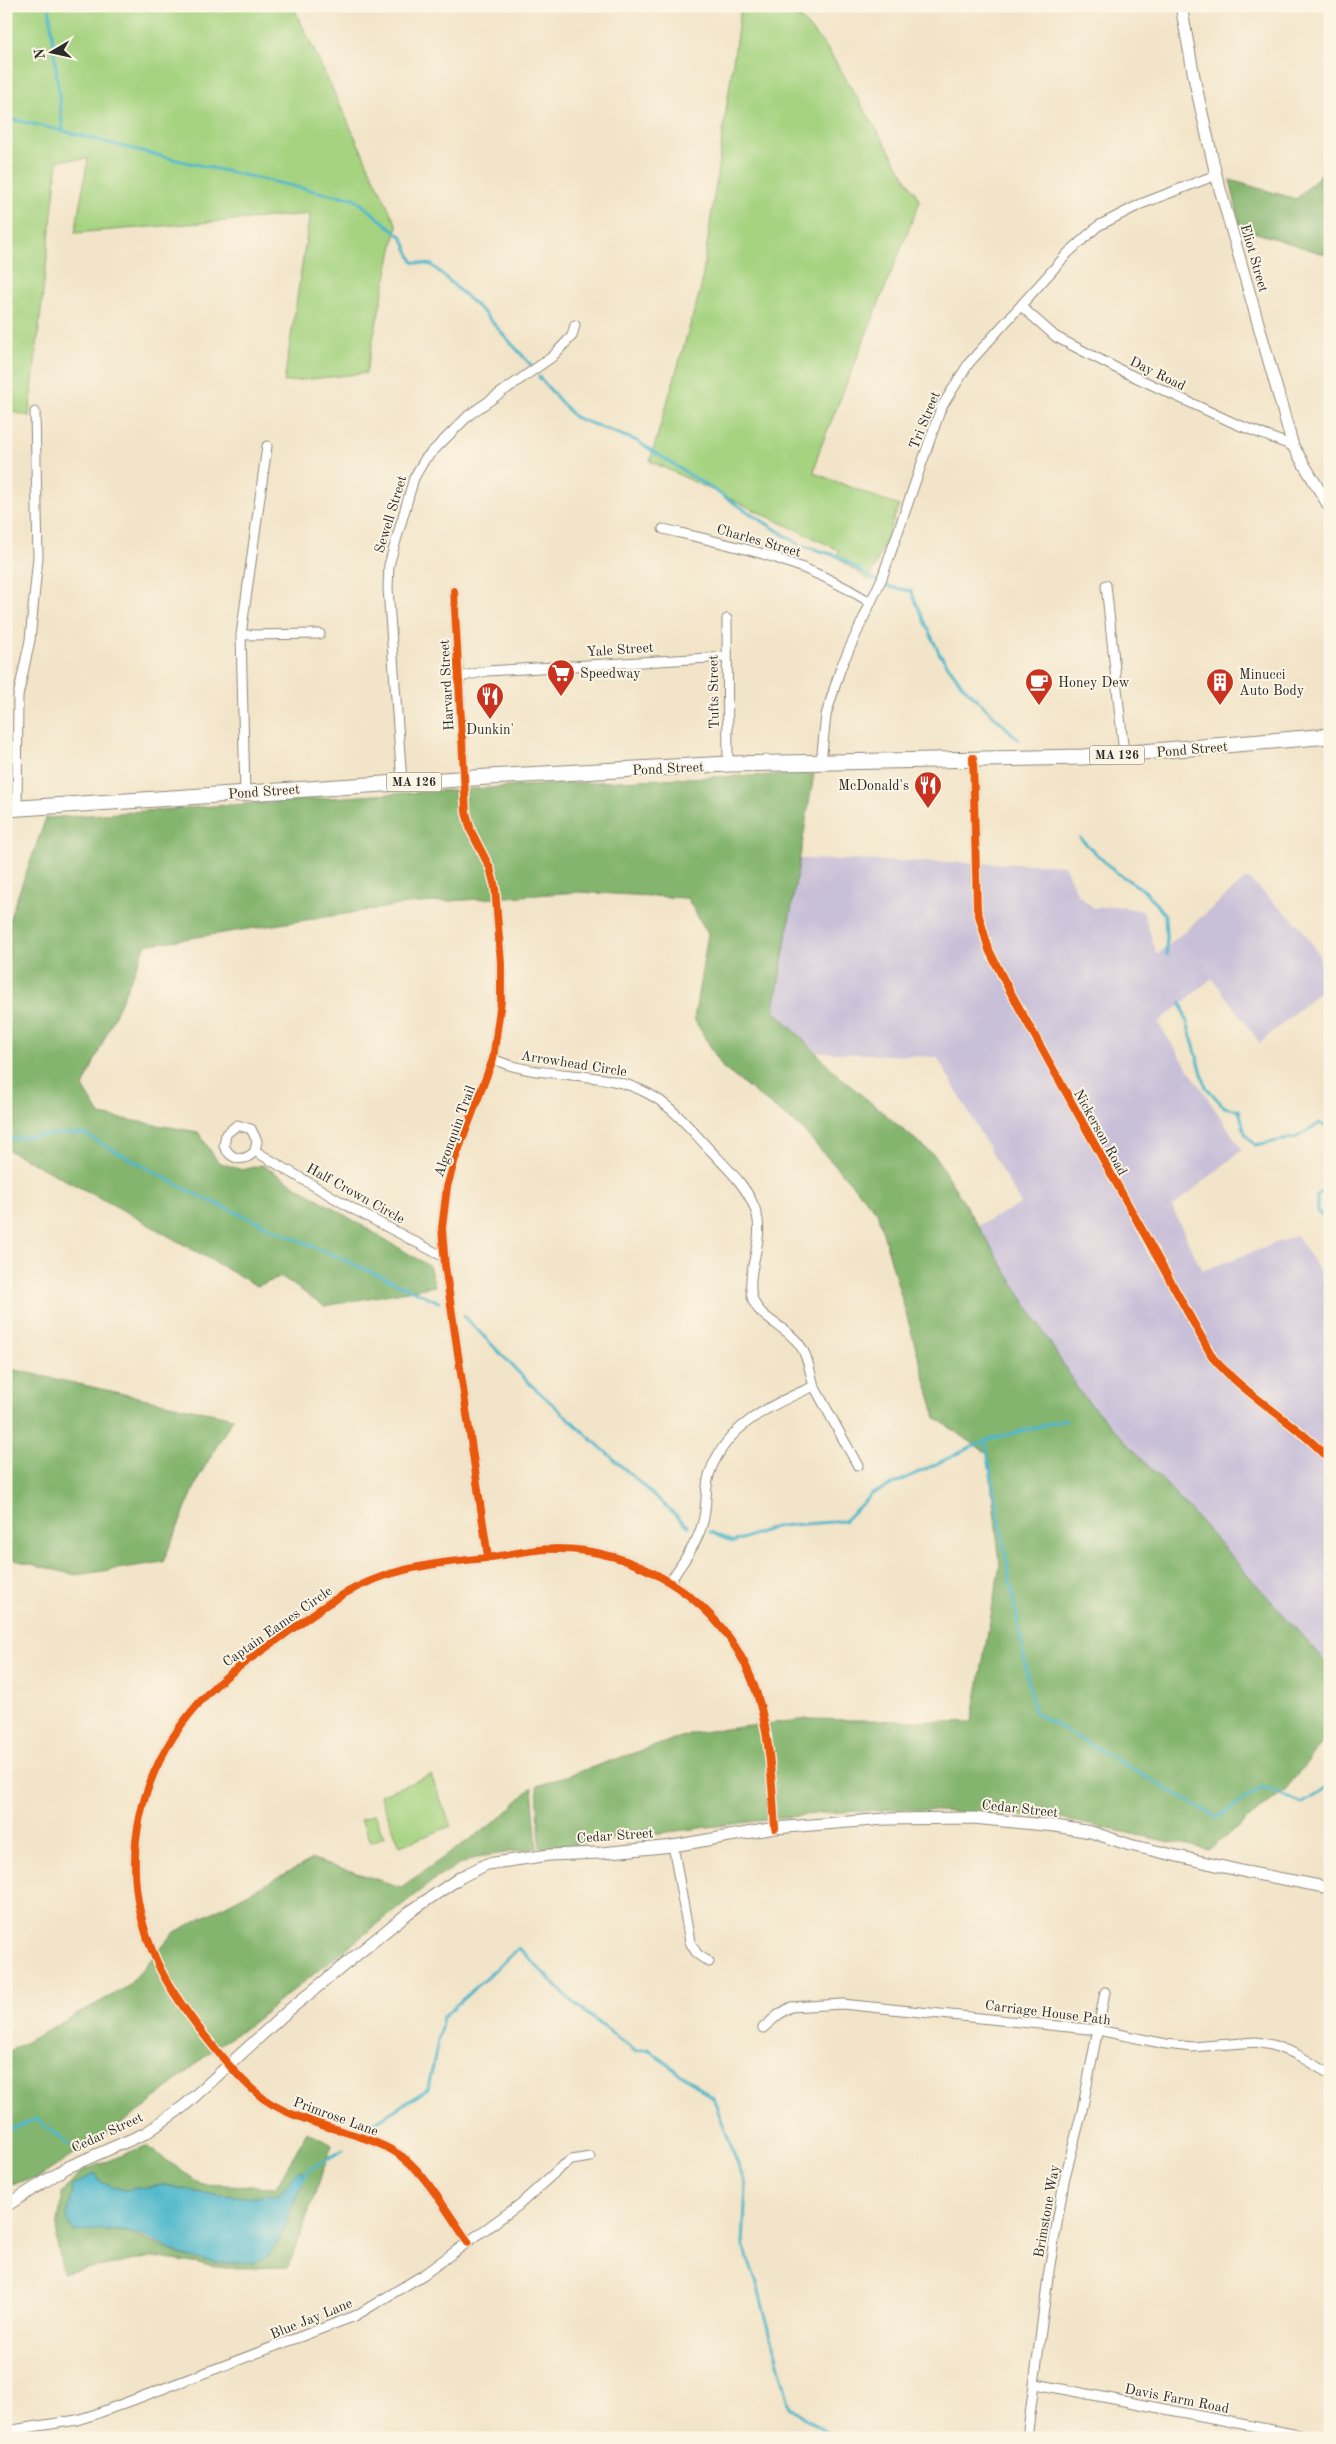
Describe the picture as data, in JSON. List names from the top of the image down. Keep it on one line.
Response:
{"streets":{"main road":["Pond Street","MA 126"],"street":["Eliot Street","Day Road","Tri Street","Sewell Street","Charles Street","Yale Street","Harvard Street","Tufts Street","Arrowhead Circle","Algonquin Trail","Nickerson Road","Half Crown Circle","Captain Eames Circle","Cedar Street","Carriage House Path","Primrose Lane","Brimstone Way","Blue Jay Lane","Davis Farm Road"]},"crossings":[["Eliot Street","Day Road"],["Eliot Street","Tri Street"],["Day Road","Tri Street"],["Tri Street","Charles Street"],["Tri Street","Pond Street"],["Sewell Street","Pond Street"],["Yale Street","Harvard Street"],["Yale Street","Tufts Street"],["Harvard Street","Pond Street"],["Harvard Street","Algonquin Trail"],["Tufts Street","Pond Street"],["Pond Street","Algonquin Trail"],["Pond Street","Nickerson Road"],["Arrowhead Circle","Algonquin Trail"],["Algonquin Trail","Half Crown Circle"],["Algonquin Trail","Captain Eames Circle"],["Captain Eames Circle","Cedar Street"],["Captain Eames Circle","Primrose Lane"],["Cedar Street","Primrose Lane"],["Carriage House Path","Brimstone Way"],["Primrose Lane","Blue Jay Lane"],["Brimstone Way","Davis Farm Road"]],"places":{"supermarket":["Speedway"],"cafe":["Honey Dew"],"building":["Minucci Auto Body"],"restaurant":["Dunkin'","McDonald's"]},"north":"left"}
